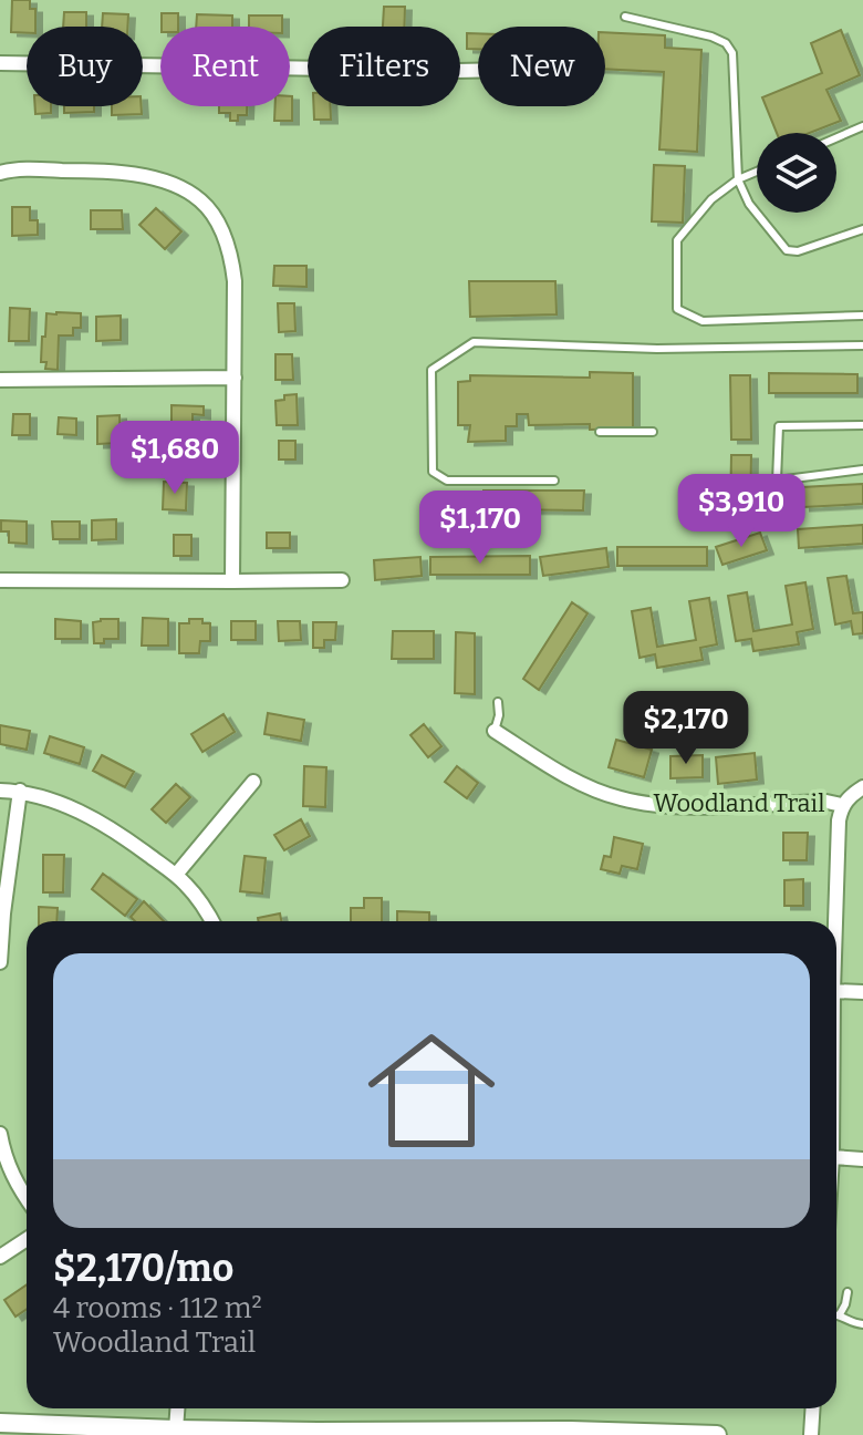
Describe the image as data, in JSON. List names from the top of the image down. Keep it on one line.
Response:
{"streets":{"street":["Woodland Trail"]},"page":{"chip":["Buy","Rent","Filters","New"],"price":["$1,680","$3,910","$1,170","$2,170"],"list":[{"name":"$2,170/mo","note":"4 rooms · 112 m² · Woodland Trail"}]}}
